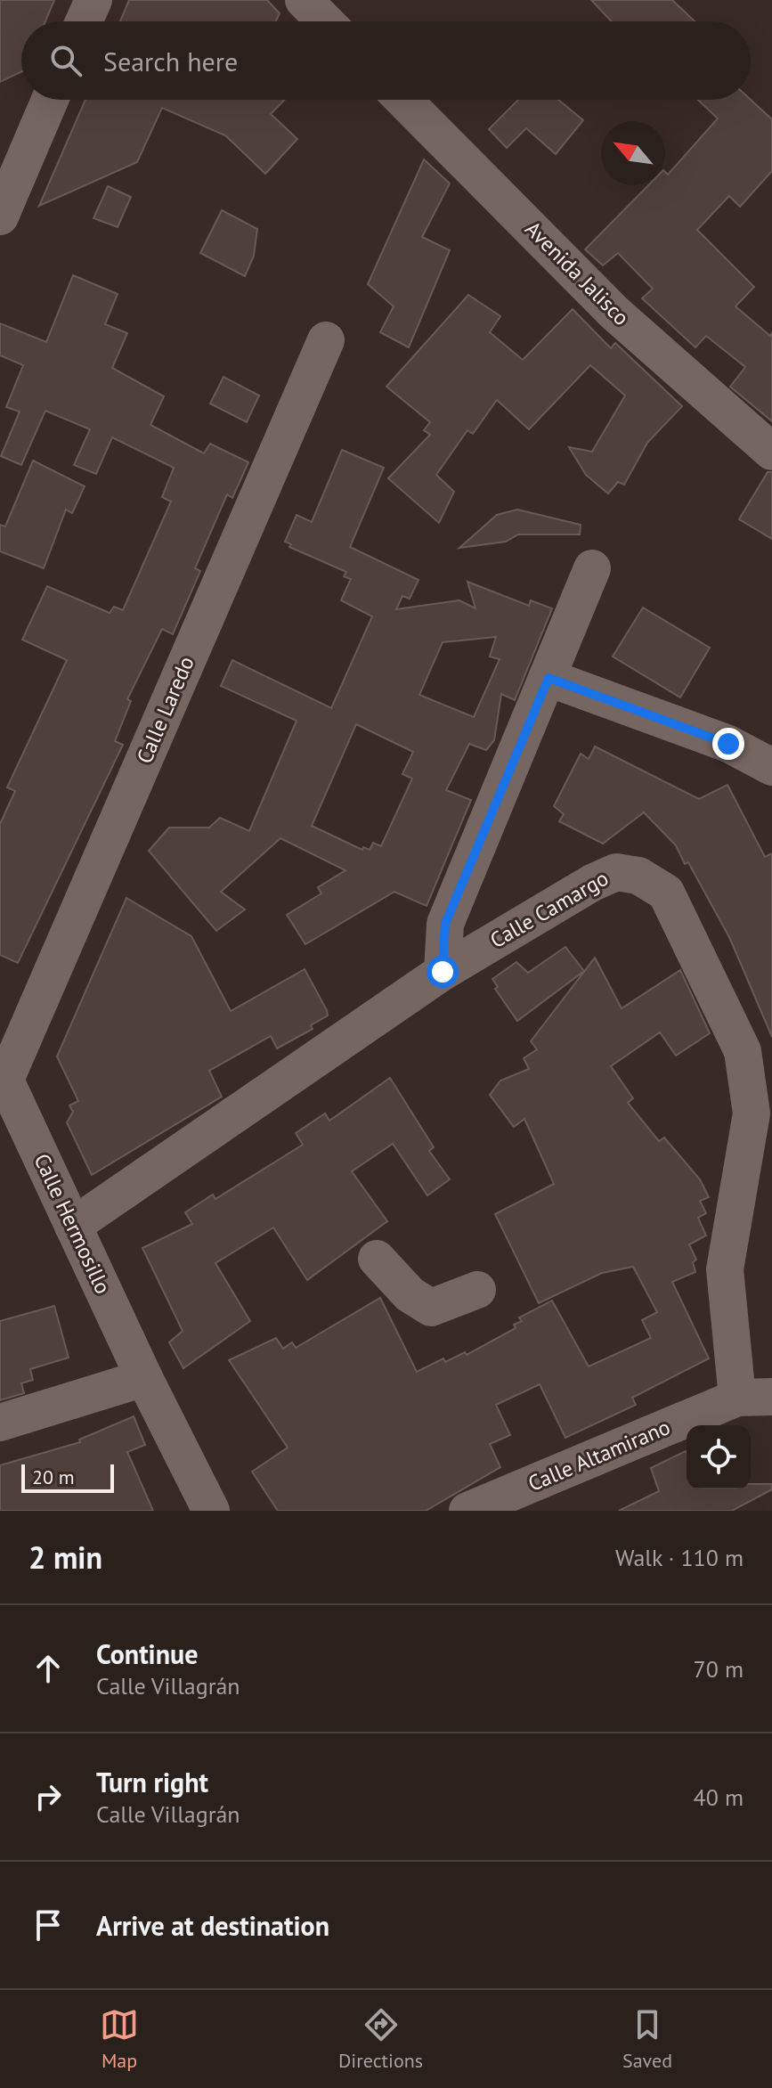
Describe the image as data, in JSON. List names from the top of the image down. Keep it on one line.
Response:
{"streets":{"street":["Avenida Jalisco","Calle Laredo","Calle Camargo","Calle Hermosillo","Calle Altamirano"]},"crossings":[["Calle Laredo","Calle Hermosillo"],["Calle Camargo","Calle Hermosillo"],["Calle Camargo","Calle Altamirano"]],"scale_bar":"20 m","north":"top left","page":{"search":"Search here","scale":"20 m","heading":["2 min","Walk · 110 m"],"list":[["Continue","Calle Villagrán","70 m"],["Turn right","Calle Villagrán","40 m"],"Arrive at destination"],"nav":["Map","Directions","Saved"]}}
